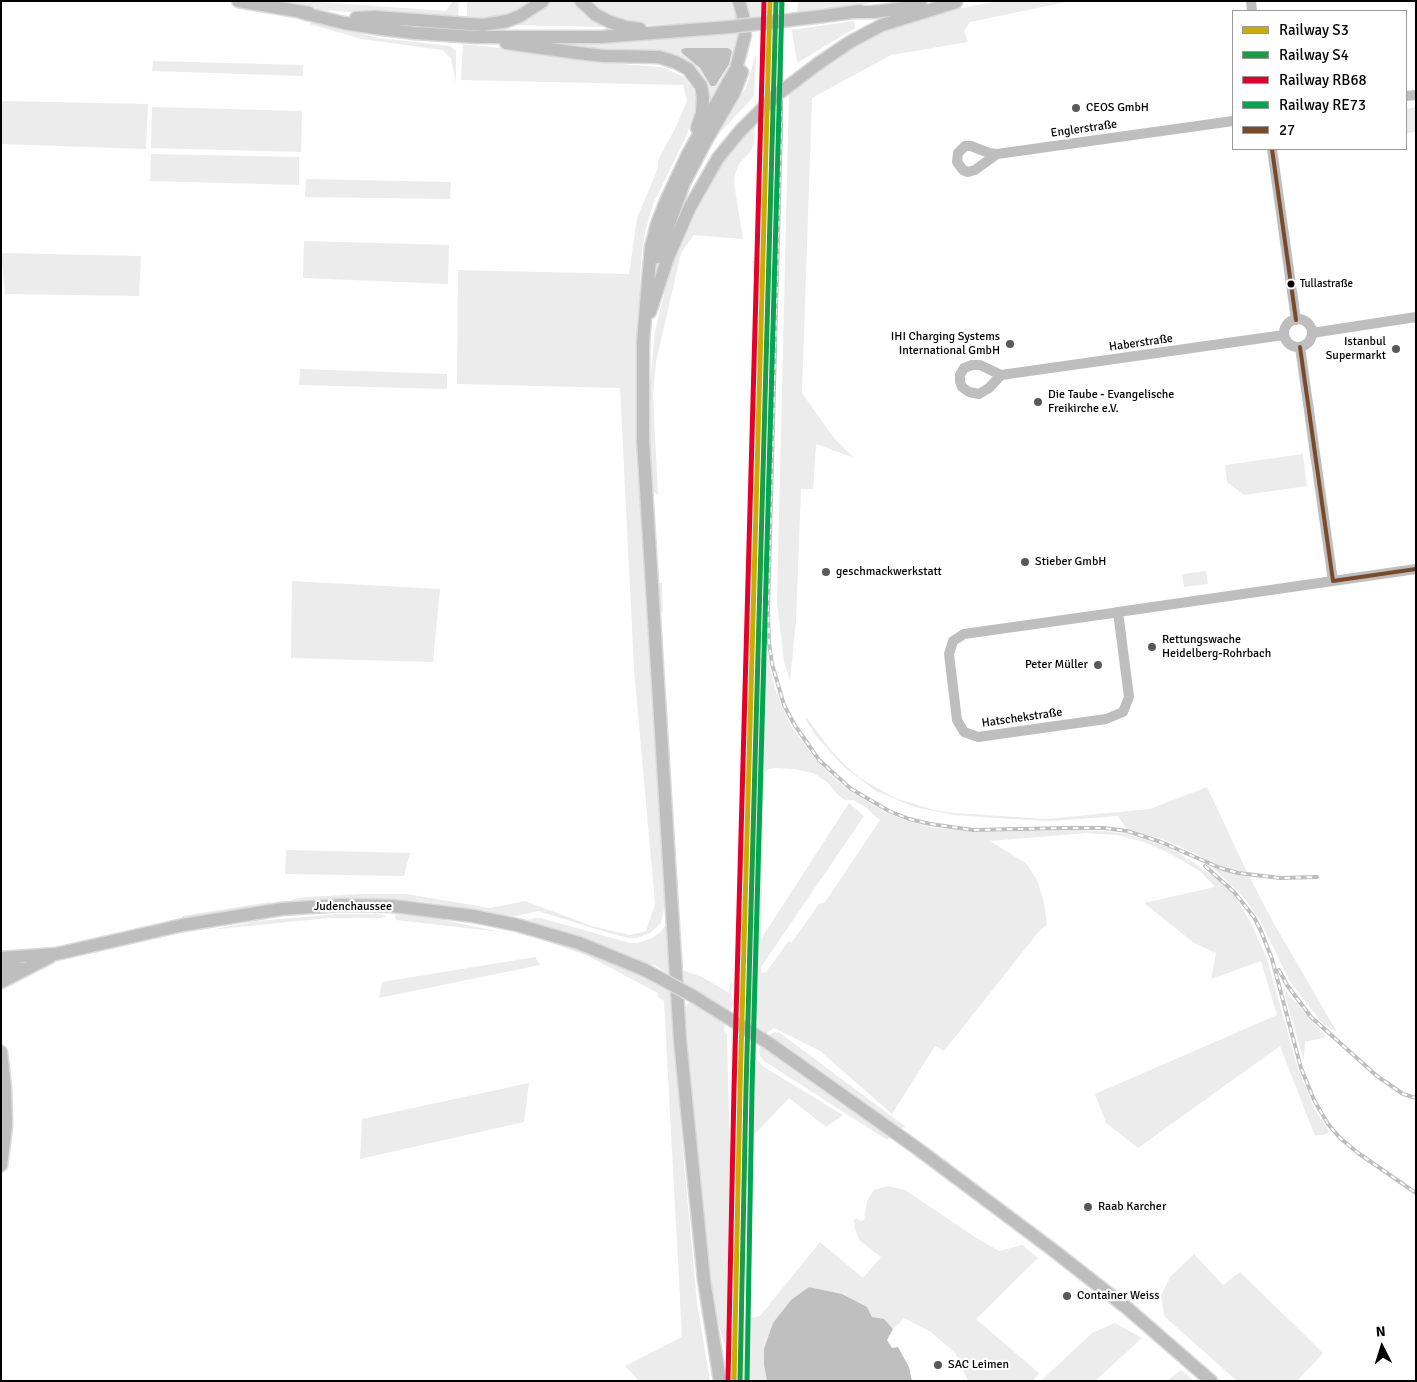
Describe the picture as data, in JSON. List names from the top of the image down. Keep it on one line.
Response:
{"streets":{"main road":["Judenchaussee"],"street":["Englerstraße","Haberstraße","Hatschekstraße"]},"places":["CEOS GmbH","Tullastraße","IHI Charging Systems International GmbH","Istanbul Supermarkt","Die Taube - Evangelische Freikirche e.V.","Stieber GmbH","geschmackwerkstatt","Rettungswache Heidelberg-Rohrbach","Peter Müller","Raab Karcher","Container Weiss","SAC Leimen"],"lines":["rail line S3","rail line S4","rail line RB68","rail line RE73","transit line 27"],"legend":["Railway S3","Railway S4","Railway RB68","Railway RE73","27"],"north":"top"}
